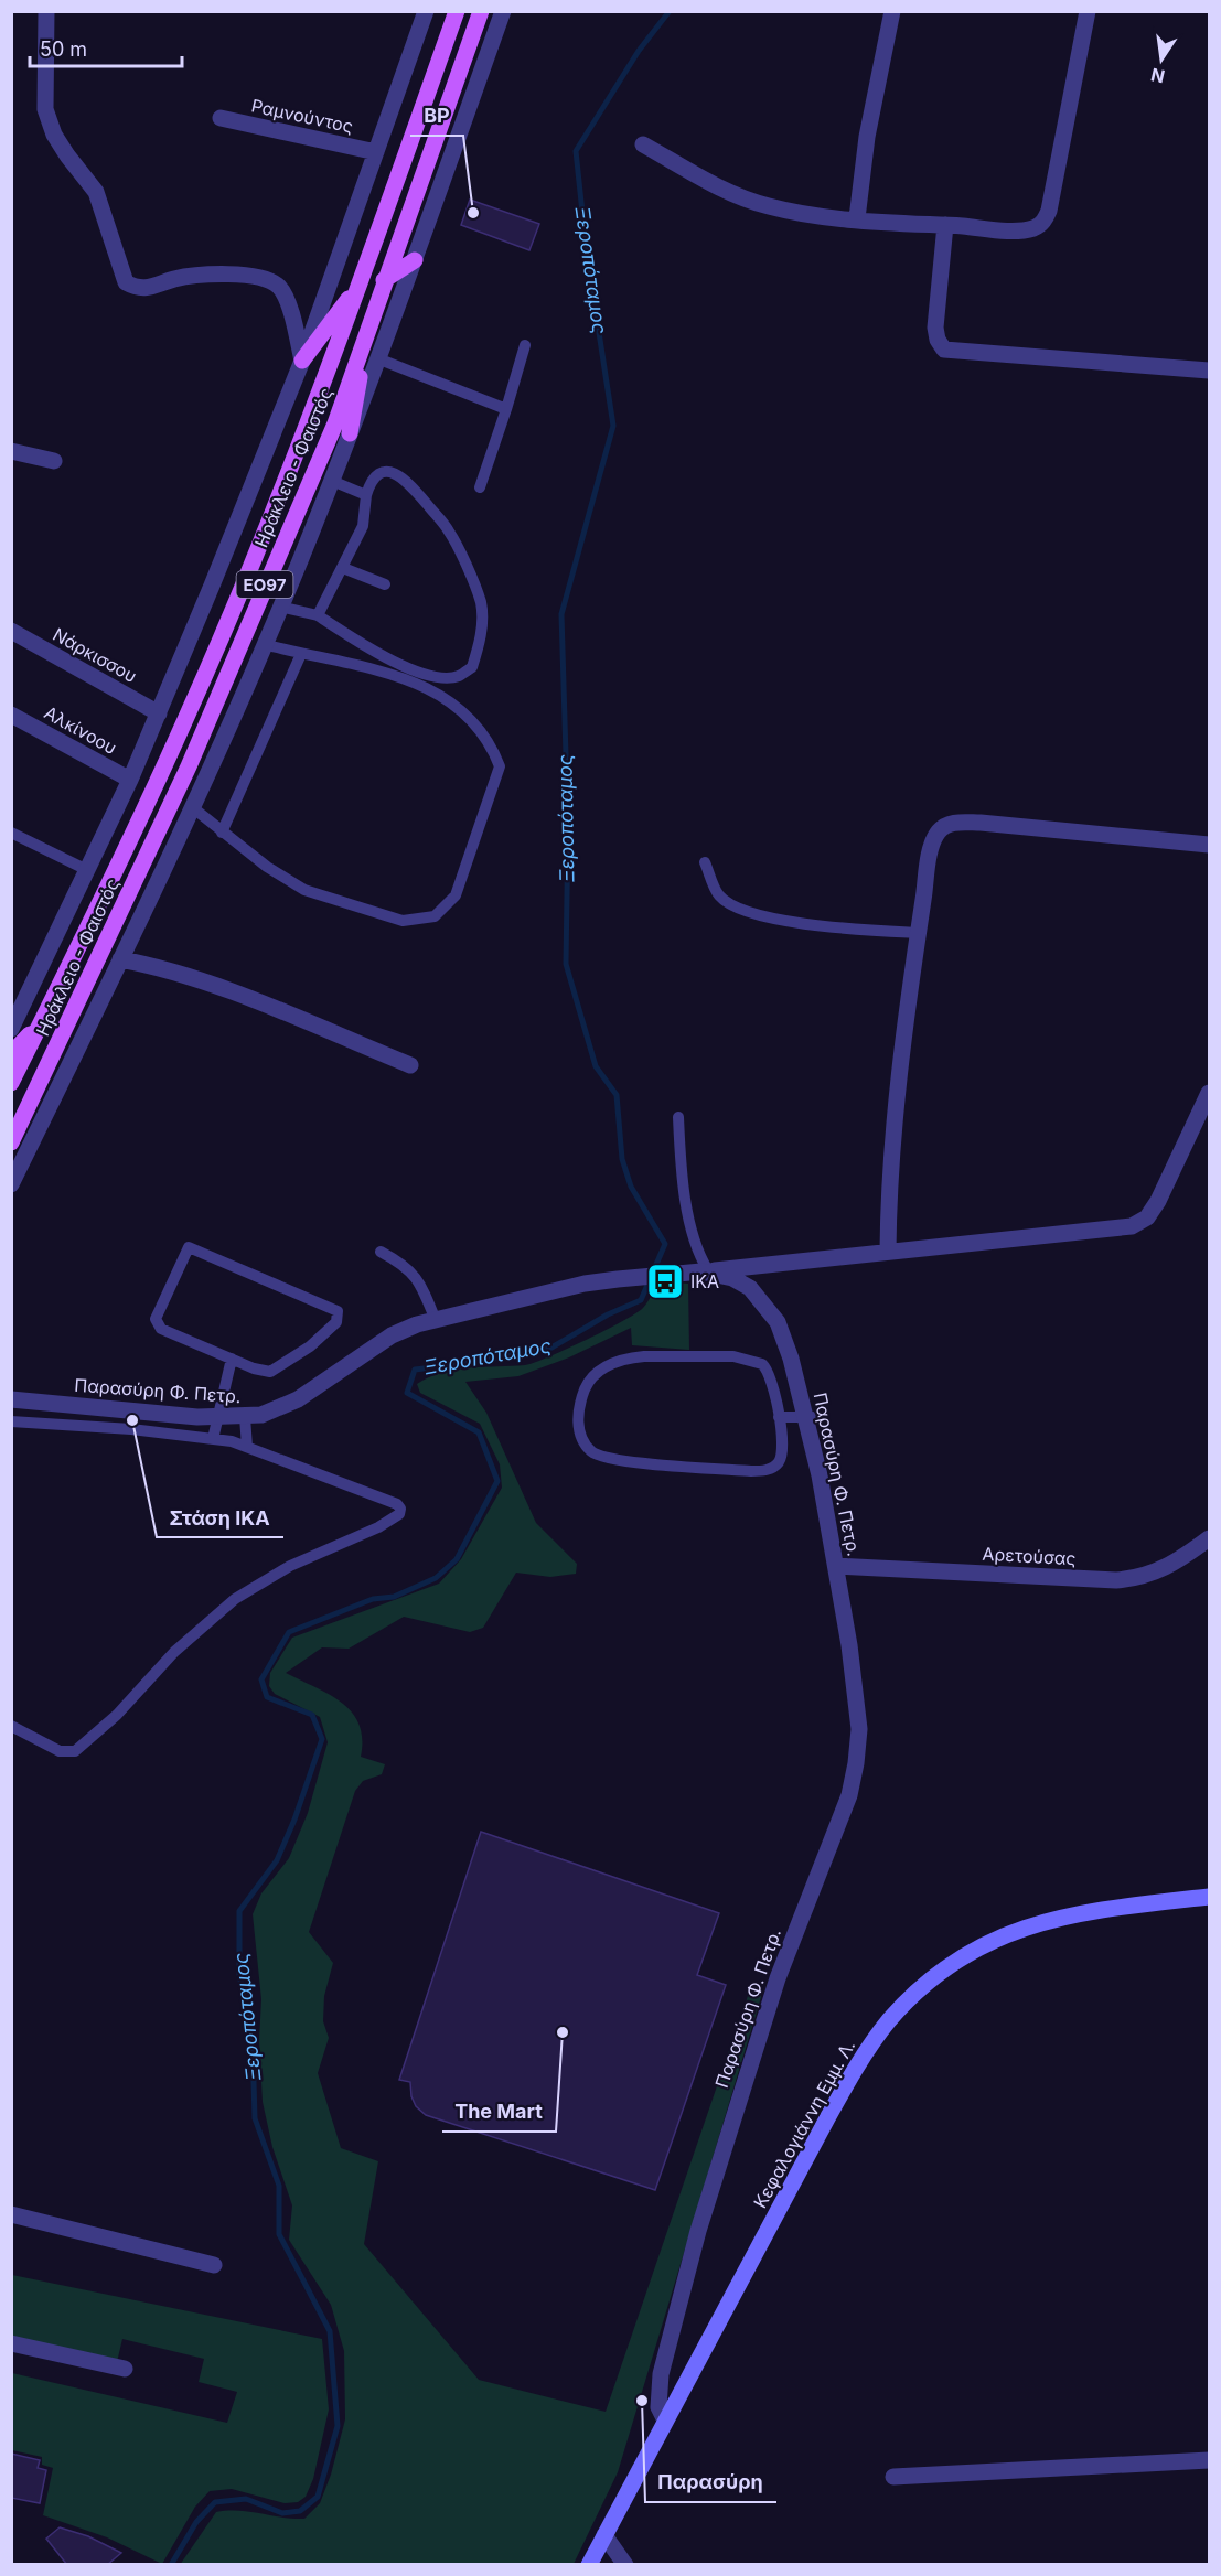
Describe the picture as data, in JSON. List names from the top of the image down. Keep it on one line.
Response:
{"streets":{"main road":["Ηράκλειο - Φαιστός","ΕΟ97","Κεφαλογιάννη Εμμ. Λ."],"street":["Ραμνούντος","Νάρκισσου","Αλκίνοου","Παρασύρη Φ. Πετρ.","Αρετούσας"]},"crossings":[["Παρασύρη Φ. Πετρ.","Αρετούσας"],["Παρασύρη Φ. Πετρ.","Κεφαλογιάννη Εμμ. Λ."]],"water":["Ξεροπόταμος"],"places":{"other":["BP","Στάση ΙΚΑ","The Mart","Παρασύρη"],"bus stop":["IKA"]},"scale_bar":"50 m","north":"bottom"}
